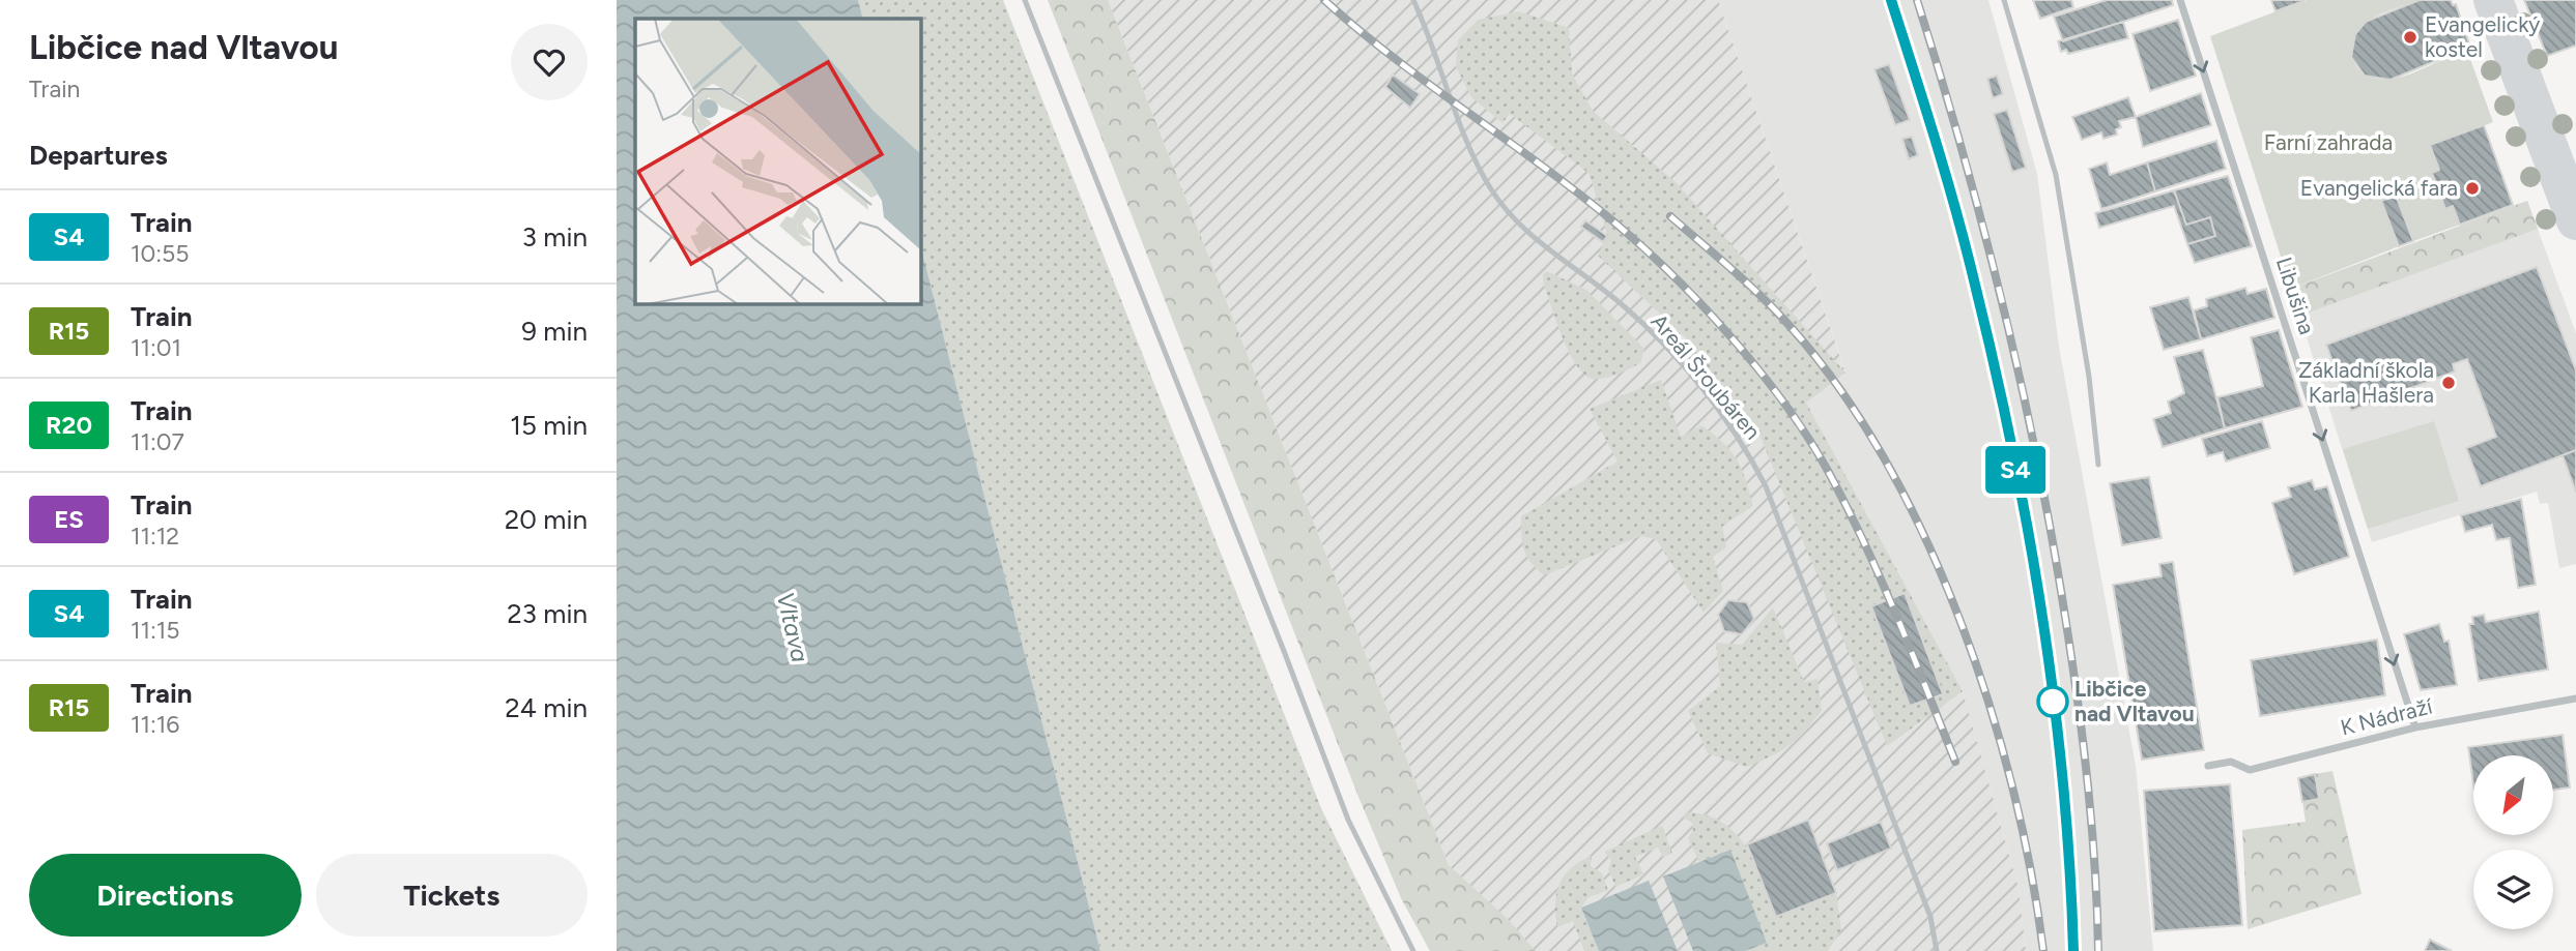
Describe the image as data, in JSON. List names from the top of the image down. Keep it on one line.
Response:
{"streets":{"street":["Libušina","K Nádraží"],"lane":["Areál Šroubáren"]},"crossings":[["Libušina","K Nádraží"]],"one_way":["Libušina"],"water":["Vltava"],"parks":["Farní zahrada"],"places":["Evangelický kostel","Evangelická fara","Základní škola Karla Hašlera","Libčice nad Vltavou"],"north":"bottom left","page":{"heading":[["Libčice nad Vltavou","Train"],"Departures"],"on_map":"S4","list":[{"mark":"S4","name":"Train","note":"10:55","value":"3 min"},{"mark":"R15","name":"Train","note":"11:01","value":"9 min"},{"mark":"R20","name":"Train","note":"11:07","value":"15 min"},{"mark":"ES","name":"Train","note":"11:12","value":"20 min"},{"mark":"S4","name":"Train","note":"11:15","value":"23 min"},{"mark":"R15","name":"Train","note":"11:16","value":"24 min"}],"buttons":["Directions","Tickets"]}}
